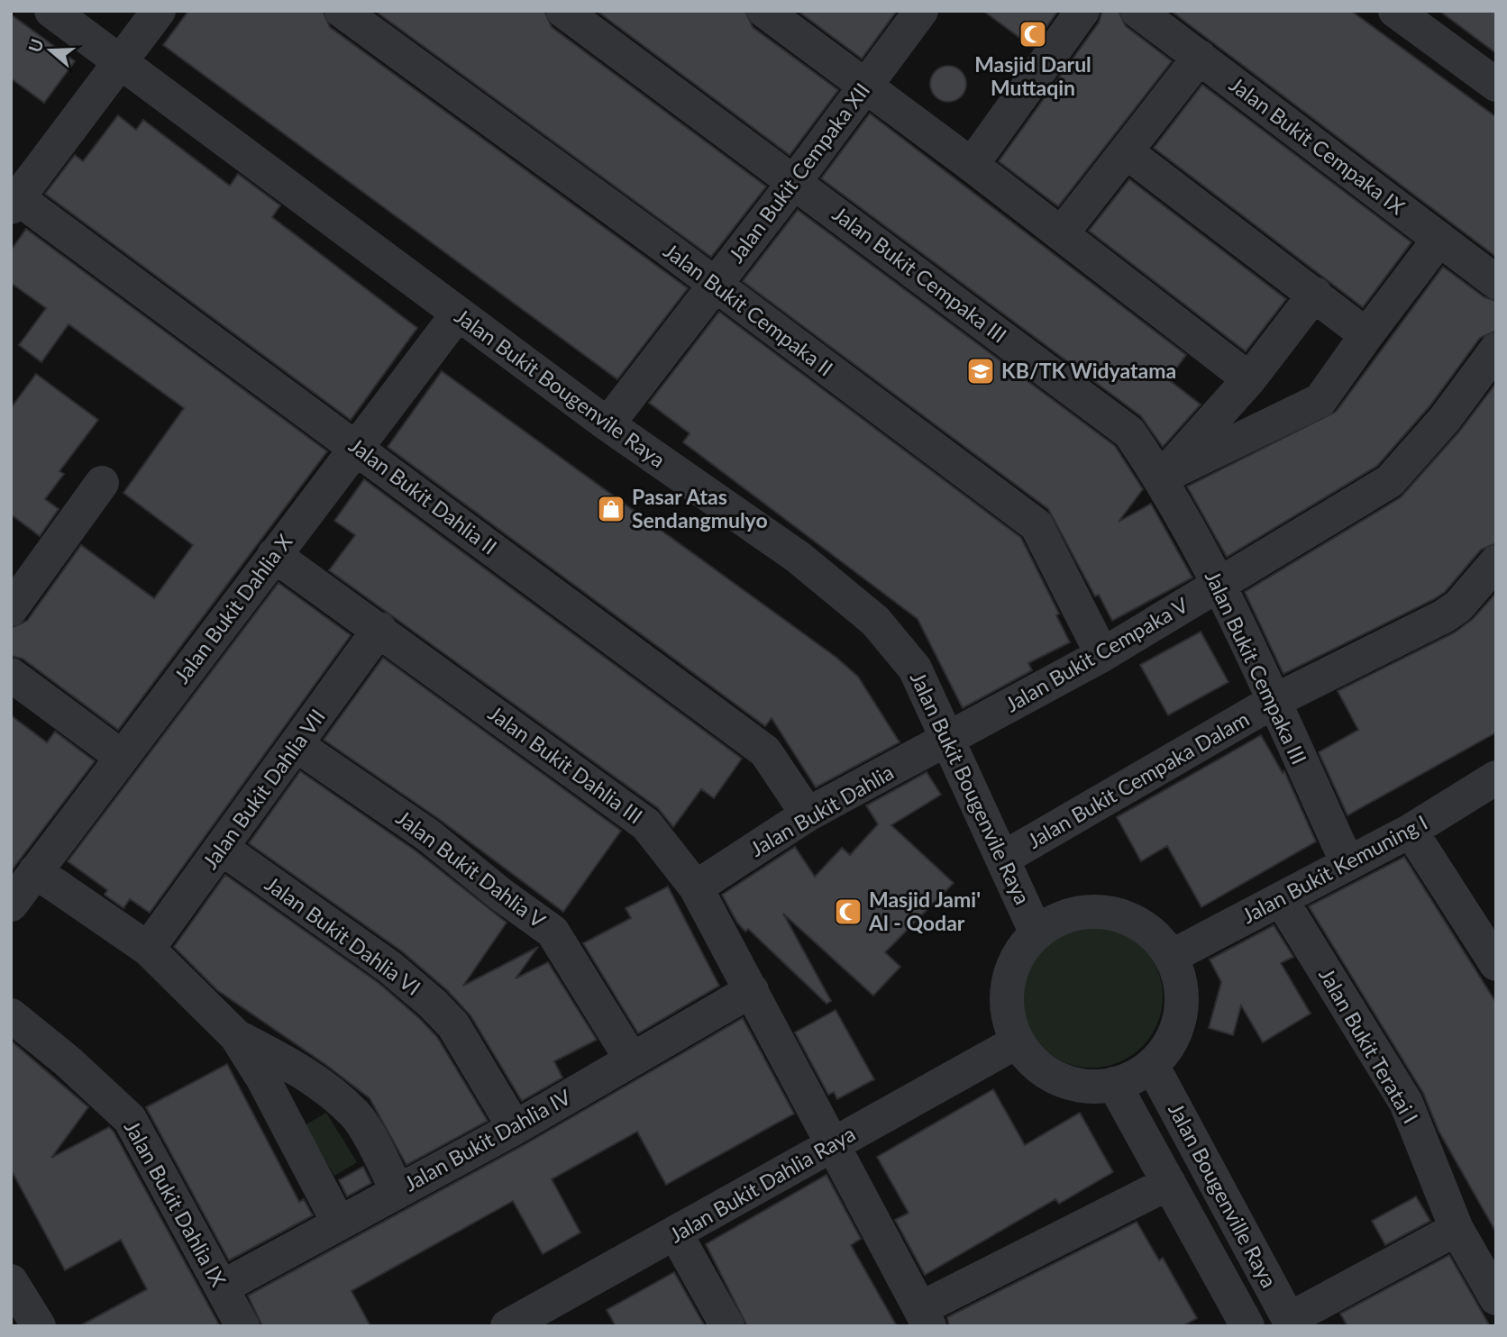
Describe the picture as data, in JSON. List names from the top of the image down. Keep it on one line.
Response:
{"streets":{"street":["Jalan Bukit Cempaka IX","Jalan Bukit Cempaka XII","Jalan Bukit Cempaka III","Jalan Bukit Cempaka II","Jalan Bukit Bougenvile Raya","Jalan Bukit Dahlia II","Jalan Bukit Dahlia X","Jalan Bukit Cempaka V","Jalan Bukit Dahlia III","Jalan Bukit Cempaka Dalam","Jalan Bukit Dahlia VII","Jalan Bukit Dahlia","Jalan Bukit Dahlia V","Jalan Bukit Kemuning I","Jalan Bukit Dahlia VI","Jalan Bukit Teratai I","Jalan Bukit Dahlia IV","Jalan Bukit Dahlia Raya","Jalan Bougenville Raya","Jalan Bukit Dahlia IX"]},"crossings":[["Jalan Bukit Cempaka XII","Jalan Bukit Cempaka III"],["Jalan Bukit Cempaka XII","Jalan Bukit Cempaka II"],["Jalan Bukit Cempaka XII","Jalan Bukit Bougenvile Raya"],["Jalan Bukit Cempaka III","Jalan Bukit Cempaka V"],["Jalan Bukit Cempaka III","Jalan Bukit Cempaka Dalam"],["Jalan Bukit Cempaka III","Jalan Bukit Kemuning I"],["Jalan Bukit Cempaka II","Jalan Bukit Cempaka V"],["Jalan Bukit Bougenvile Raya","Jalan Bukit Dahlia X"],["Jalan Bukit Bougenvile Raya","Jalan Bukit Cempaka V"],["Jalan Bukit Bougenvile Raya","Jalan Bukit Cempaka Dalam"],["Jalan Bukit Bougenvile Raya","Jalan Bukit Dahlia"],["Jalan Bukit Bougenvile Raya","Jalan Bukit Kemuning I"],["Jalan Bukit Bougenvile Raya","Jalan Bukit Dahlia Raya"],["Jalan Bukit Bougenvile Raya","Jalan Bougenville Raya"],["Jalan Bukit Dahlia II","Jalan Bukit Dahlia X"],["Jalan Bukit Dahlia II","Jalan Bukit Dahlia"],["Jalan Bukit Dahlia X","Jalan Bukit Dahlia III"],["Jalan Bukit Cempaka V","Jalan Bukit Dahlia"],["Jalan Bukit Dahlia III","Jalan Bukit Dahlia VII"],["Jalan Bukit Dahlia III","Jalan Bukit Dahlia"],["Jalan Bukit Dahlia III","Jalan Bukit Dahlia IV"],["Jalan Bukit Dahlia III","Jalan Bukit Dahlia Raya"],["Jalan Bukit Dahlia VII","Jalan Bukit Dahlia V"],["Jalan Bukit Dahlia VII","Jalan Bukit Dahlia VI"],["Jalan Bukit Dahlia V","Jalan Bukit Dahlia IV"],["Jalan Bukit Kemuning I","Jalan Bukit Teratai I"],["Jalan Bukit Kemuning I","Jalan Bukit Dahlia Raya"],["Jalan Bukit Kemuning I","Jalan Bougenville Raya"],["Jalan Bukit Dahlia VI","Jalan Bukit Dahlia IV"],["Jalan Bukit Dahlia IV","Jalan Bukit Dahlia IX"],["Jalan Bukit Dahlia Raya","Jalan Bougenville Raya"]],"places":{"mosque":["Masjid Darul Muttaqin","Masjid Jami' Al - Qodar"],"school or university":["KB/TK Widyatama"],"shop":["Pasar Atas Sendangmulyo"]},"north":"left"}
